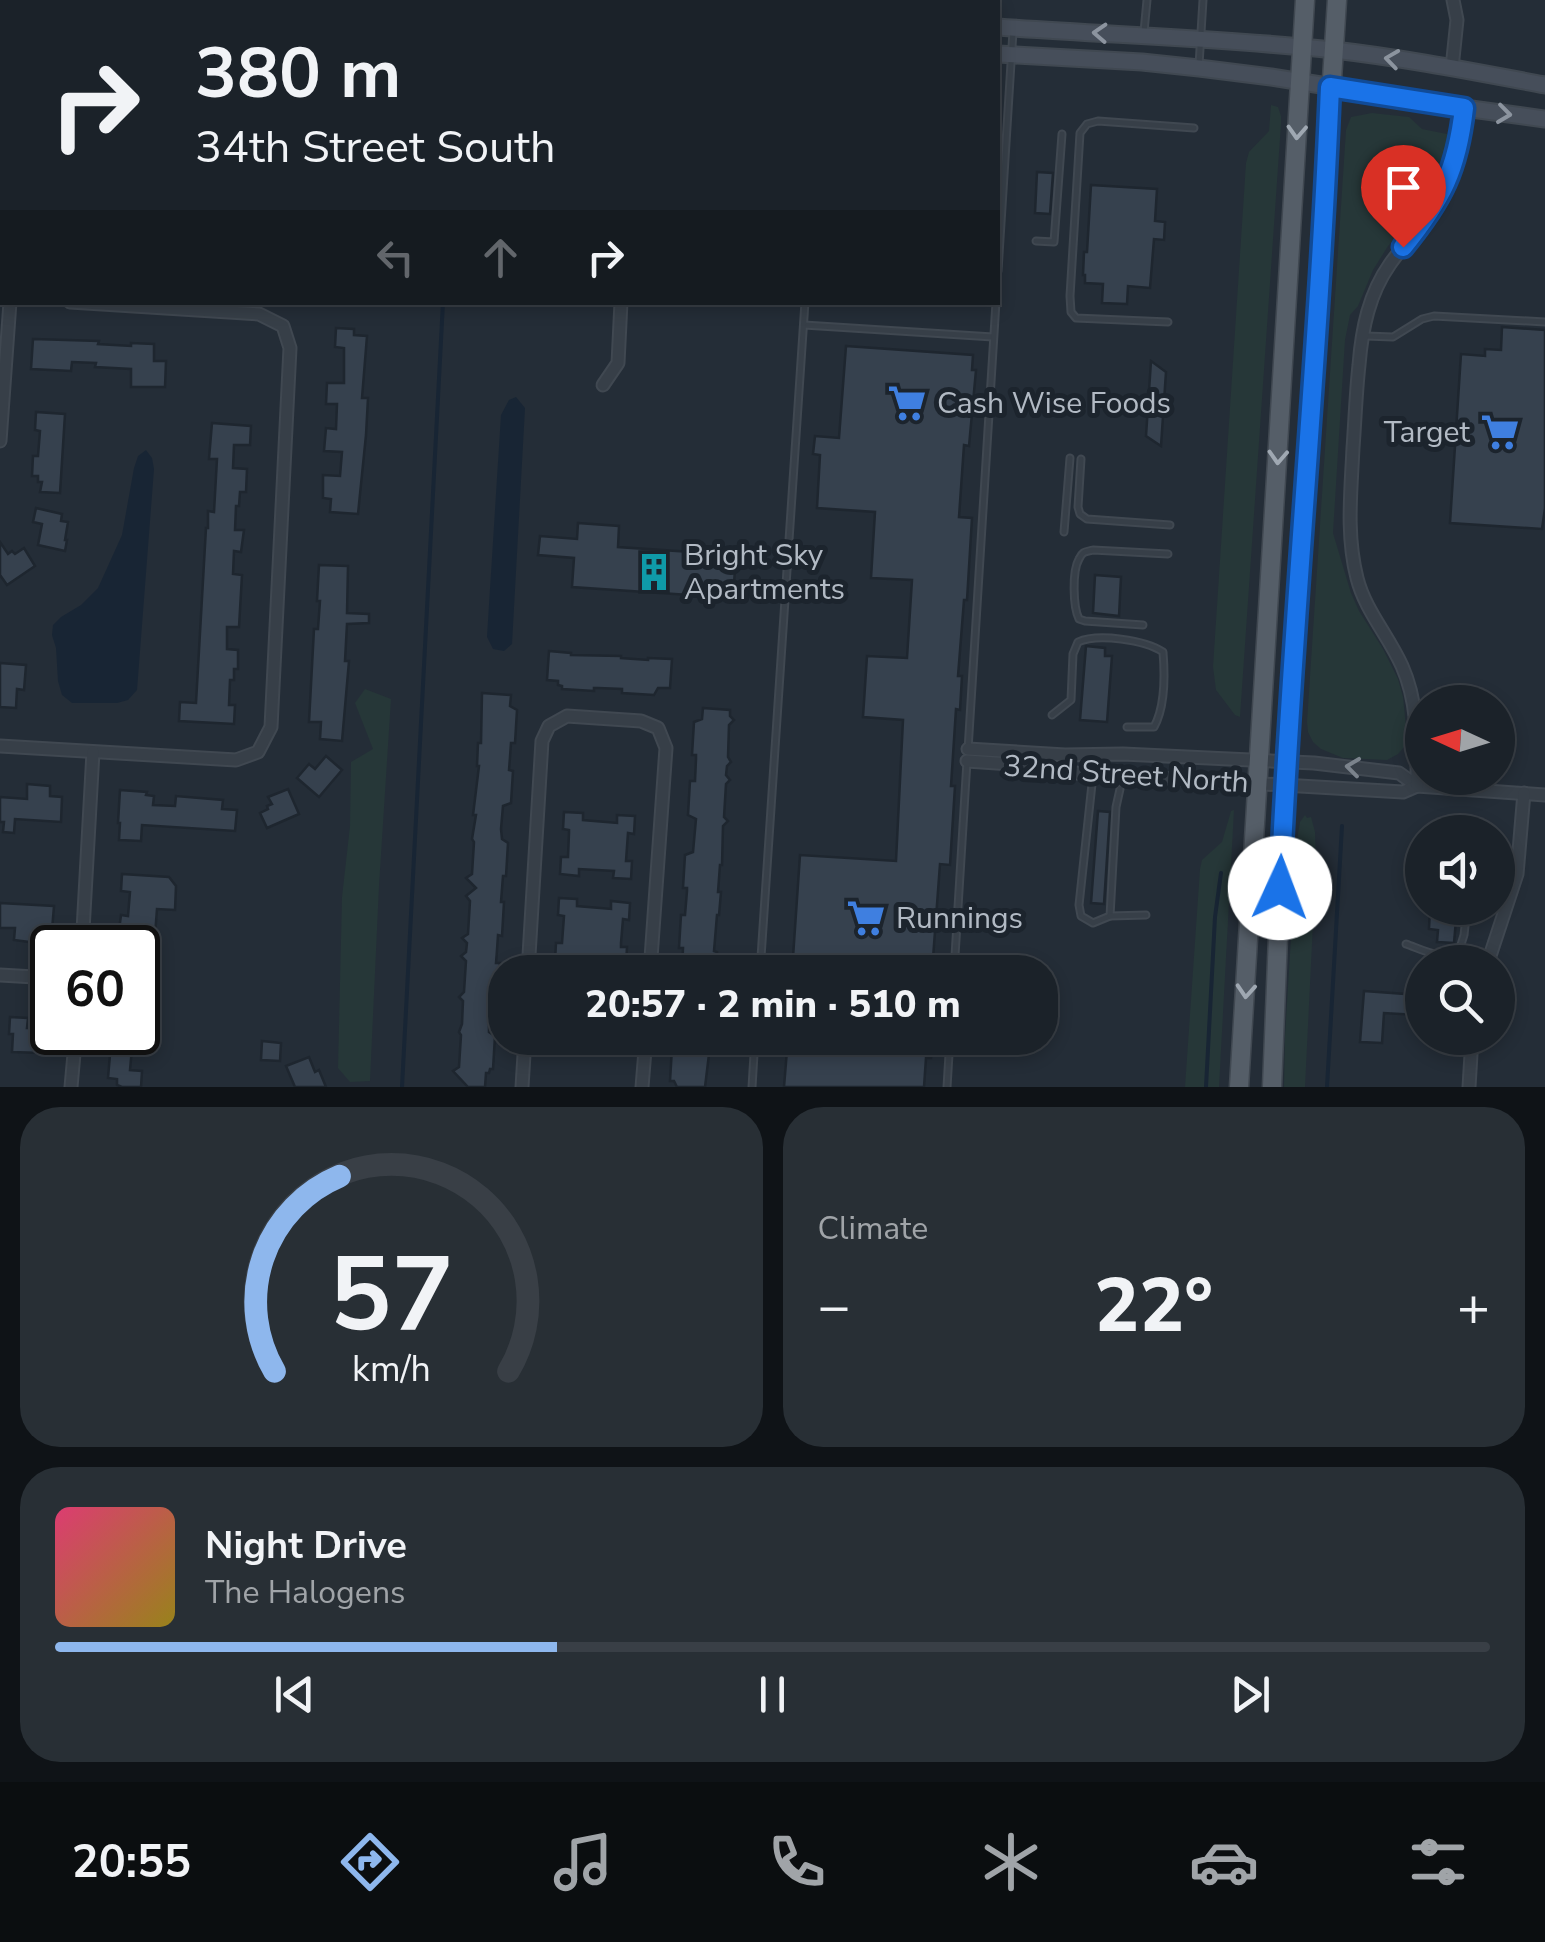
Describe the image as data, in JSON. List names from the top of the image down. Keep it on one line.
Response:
{"streets":{"street":["32nd Street North"]},"places":{"supermarket":["Cash Wise Foods","Target","Runnings"],"building":["Bright Sky Apartments"]},"north":"left","page":{"turn":["380 m","34th Street South"],"limit":"60","trip":"20:57 · 2 min · 510 m","tile":"Climate","heat":["−","22°","+"],"song":["Night Drive","The Halogens"],"tabs":"20:55","gauge":["57","km/h"]}}
